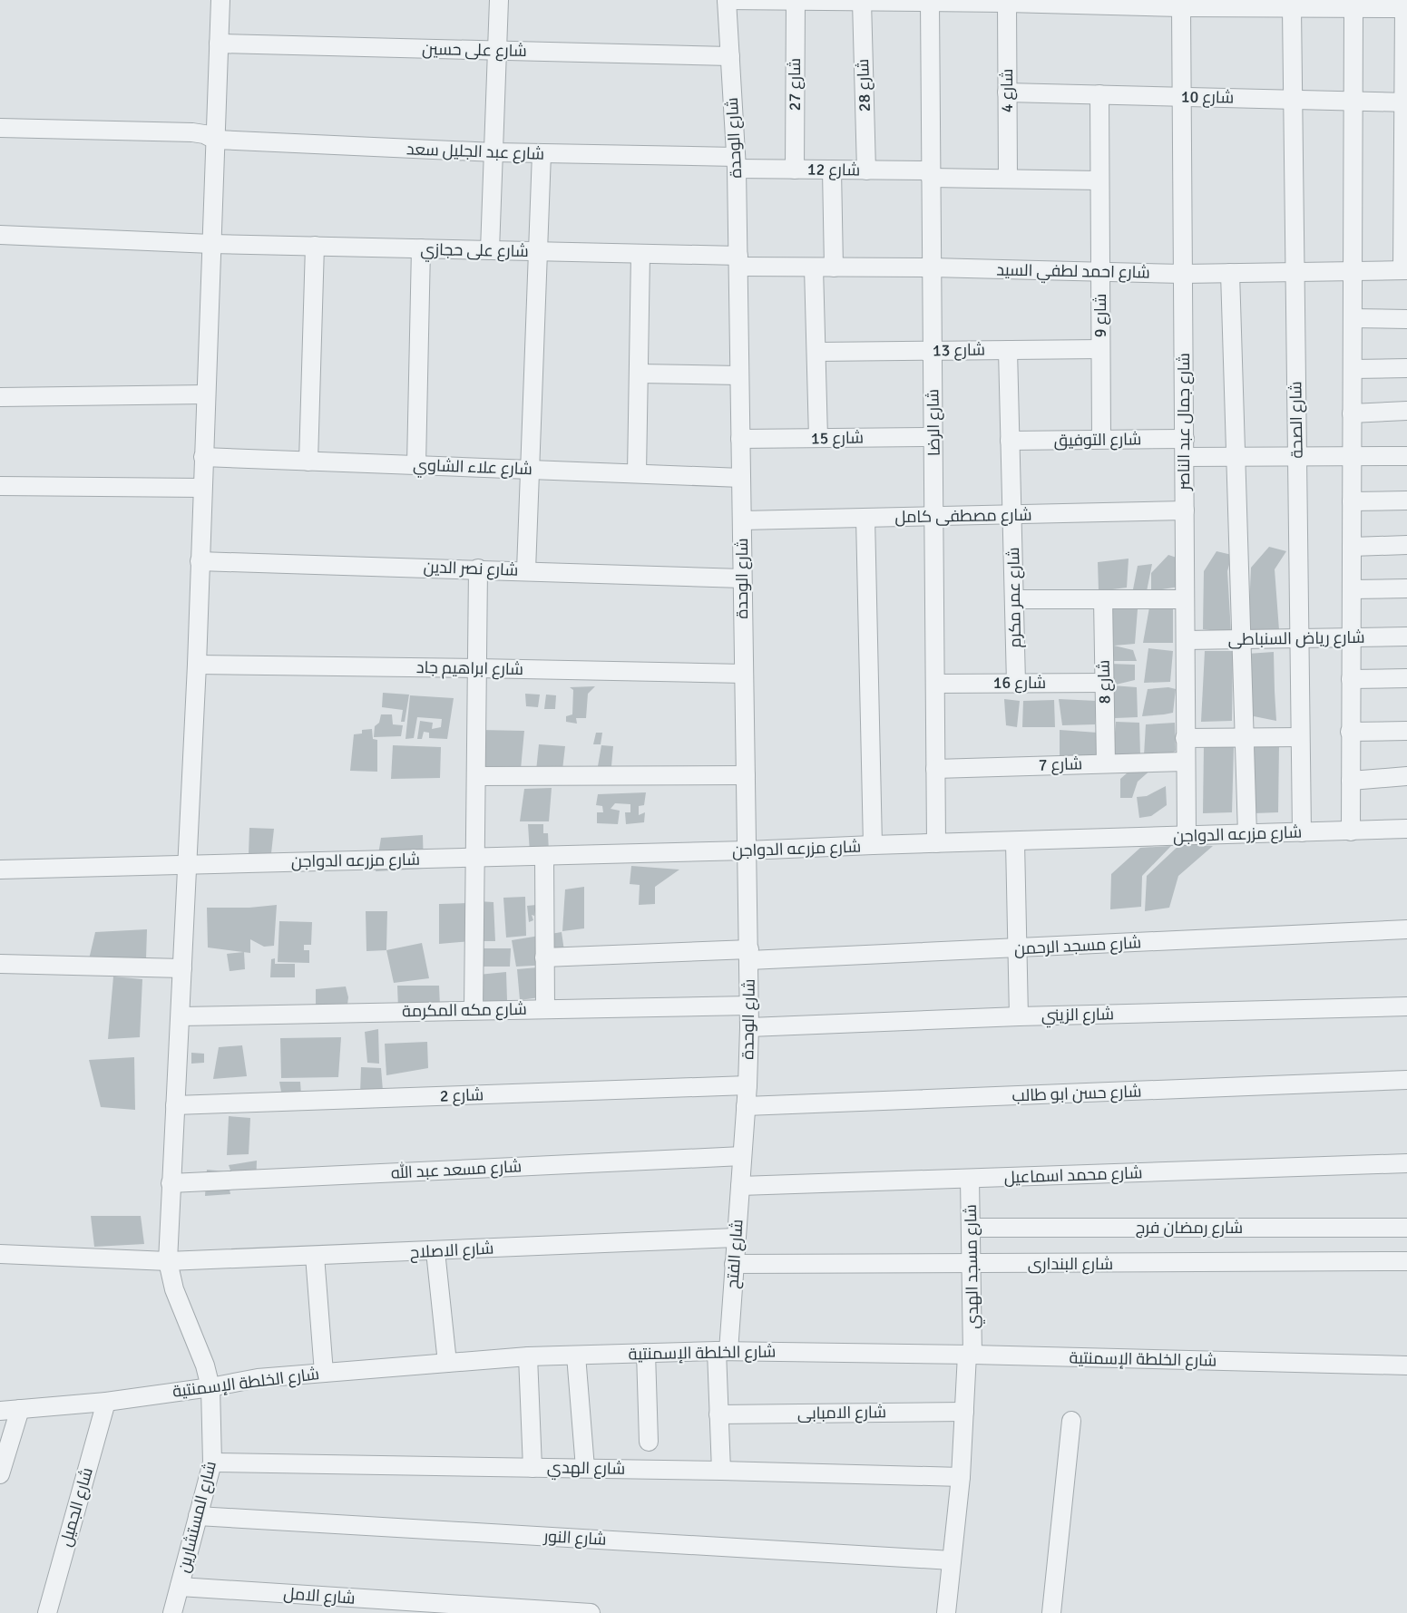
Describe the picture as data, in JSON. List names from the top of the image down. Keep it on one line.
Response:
{"streets":{"street":["شارع على حسين","شارع 27","شارع 28","شارع 4","شارع 10","شارع الوحدة","شارع عبد الجليل سعد","شارع 12","شارع على حجازي","شارع احمد لطفي السيد","شارع 9","شارع 13","شارع الصحة","شارع جمال عبد الناصر","شارع الرضا","شارع 15","شارع التوفيق","شارع علاء الشاوي","شارع مصطفى كامل","شارع نصر الدين","شارع عمر مكرم","شارع رياض السنباطى","شارع ابراهيم جاد","شارع 8","شارع 16","شارع 7","شارع مزرعه الدواجن","شارع مسجد الرحمن","شارع مكه المكرمة","شارع الزيني","شارع حسن ابو طالب","شارع 2","شارع مسعد عبد الله","شارع محمد اسماعيل","شارع رمضان فرج","شارع الاصلاح","شارع الفتح","شارع البندارى","شارع مسجد الهدي","شارع الخلطة الإسمنتية","شارع الامبابى","شارع الهدي","شارع الجميل","شارع المستشارين","شارع النور","شارع الامل"]},"crossings":[["شارع على حسين","شارع الوحدة"],["شارع على حسين","شارع المستشارين"],["شارع 27","شارع 12"],["شارع 28","شارع 12"],["شارع 4","شارع 10"],["شارع 4","شارع 12"],["شارع 10","شارع 9"],["شارع 10","شارع الصحة"],["شارع 10","شارع جمال عبد الناصر"],["شارع الوحدة","شارع عبد الجليل سعد"],["شارع الوحدة","شارع 12"],["شارع الوحدة","شارع على حجازي"],["شارع الوحدة","شارع احمد لطفي السيد"],["شارع الوحدة","شارع 15"],["شارع الوحدة","شارع علاء الشاوي"],["شارع الوحدة","شارع مصطفى كامل"],["شارع الوحدة","شارع نصر الدين"],["شارع الوحدة","شارع ابراهيم جاد"],["شارع الوحدة","شارع مزرعه الدواجن"],["شارع الوحدة","شارع مسجد الرحمن"],["شارع الوحدة","شارع مكه المكرمة"],["شارع الوحدة","شارع الزيني"],["شارع الوحدة","شارع حسن ابو طالب"],["شارع الوحدة","شارع 2"],["شارع الوحدة","شارع مسعد عبد الله"],["شارع الوحدة","شارع الفتح"],["شارع عبد الجليل سعد","شارع 12"],["شارع عبد الجليل سعد","شارع المستشارين"],["شارع 12","شارع 9"],["شارع 12","شارع الرضا"],["شارع على حجازي","شارع احمد لطفي السيد"],["شارع على حجازي","شارع المستشارين"],["شارع احمد لطفي السيد","شارع 9"],["شارع احمد لطفي السيد","شارع الصحة"],["شارع احمد لطفي السيد","شارع جمال عبد الناصر"],["شارع احمد لطفي السيد","شارع الرضا"],["شارع 9","شارع 13"],["شارع 9","شارع التوفيق"],["شارع 13","شارع الرضا"],["شارع 13","شارع عمر مكرم"],["شارع الصحة","شارع رياض السنباطى"],["شارع الصحة","شارع مزرعه الدواجن"],["شارع جمال عبد الناصر","شارع التوفيق"],["شارع جمال عبد الناصر","شارع مصطفى كامل"],["شارع جمال عبد الناصر","شارع رياض السنباطى"],["شارع جمال عبد الناصر","شارع 7"],["شارع جمال عبد الناصر","شارع مزرعه الدواجن"],["شارع الرضا","شارع 15"],["شارع الرضا","شارع مصطفى كامل"],["شارع الرضا","شارع 16"],["شارع الرضا","شارع 7"],["شارع الرضا","شارع مزرعه الدواجن"],["شارع التوفيق","شارع عمر مكرم"],["شارع علاء الشاوي","شارع المستشارين"],["شارع مصطفى كامل","شارع عمر مكرم"],["شارع نصر الدين","شارع المستشارين"],["شارع عمر مكرم","شارع 16"],["شارع ابراهيم جاد","شارع المستشارين"],["شارع 8","شارع 16"],["شارع 8","شارع 7"],["شارع مزرعه الدواجن","شارع المستشارين"],["شارع مكه المكرمة","شارع المستشارين"],["شارع 2","شارع المستشارين"],["شارع مسعد عبد الله","شارع الفتح"],["شارع مسعد عبد الله","شارع المستشارين"],["شارع محمد اسماعيل","شارع الفتح"],["شارع محمد اسماعيل","شارع مسجد الهدي"],["شارع رمضان فرج","شارع مسجد الهدي"],["شارع الاصلاح","شارع الفتح"],["شارع الاصلاح","شارع المستشارين"],["شارع الفتح","شارع البندارى"],["شارع الفتح","شارع الخلطة الإسمنتية"],["شارع الفتح","شارع الامبابى"],["شارع الفتح","شارع الهدي"],["شارع البندارى","شارع مسجد الهدي"],["شارع مسجد الهدي","شارع الخلطة الإسمنتية"],["شارع الخلطة الإسمنتية","شارع الجميل"],["شارع الخلطة الإسمنتية","شارع المستشارين"],["شارع الهدي","شارع المستشارين"],["شارع المستشارين","شارع النور"],["شارع المستشارين","شارع الامل"]]}
